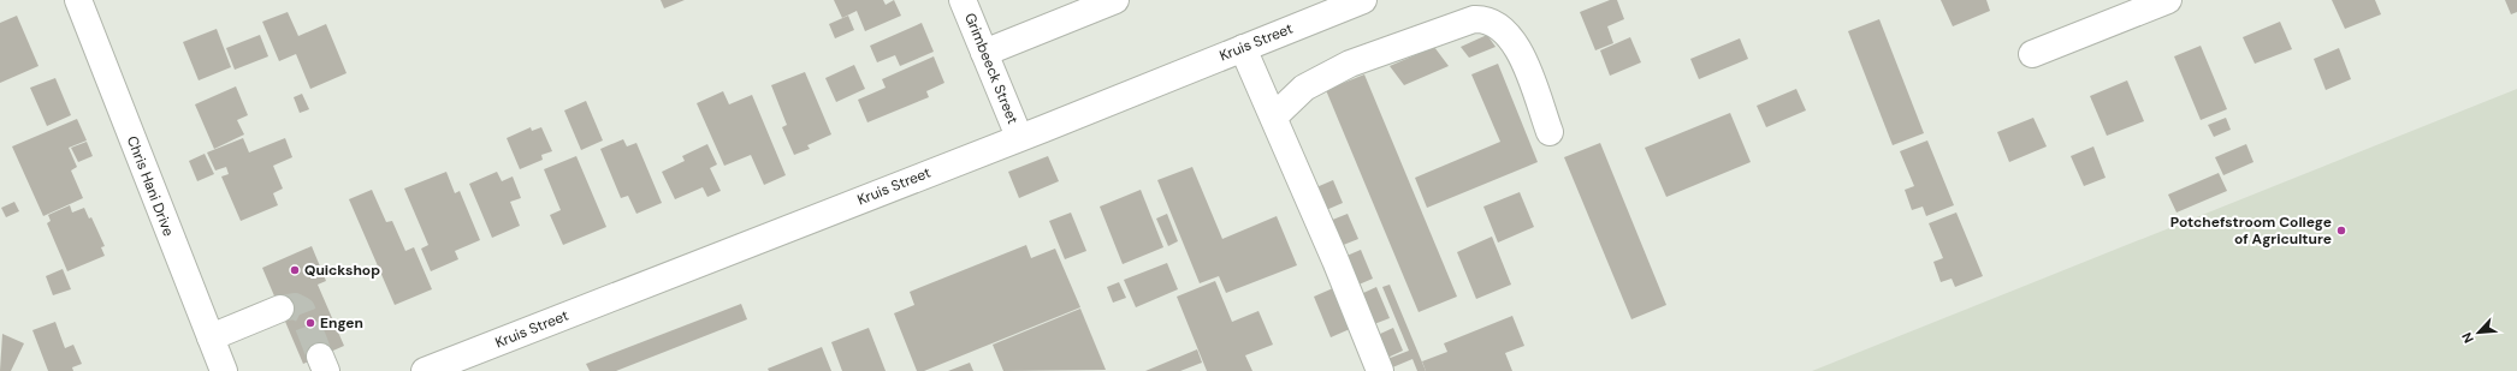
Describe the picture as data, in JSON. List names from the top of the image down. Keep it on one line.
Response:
{"streets":{"street":["Kruis Street","Grimbeeck Street","Chris Hani Drive"]},"crossings":[["Kruis Street","Grimbeeck Street"]],"places":["Potchefstroom College of Agriculture","Quickshop","Engen"],"north":"bottom left"}
